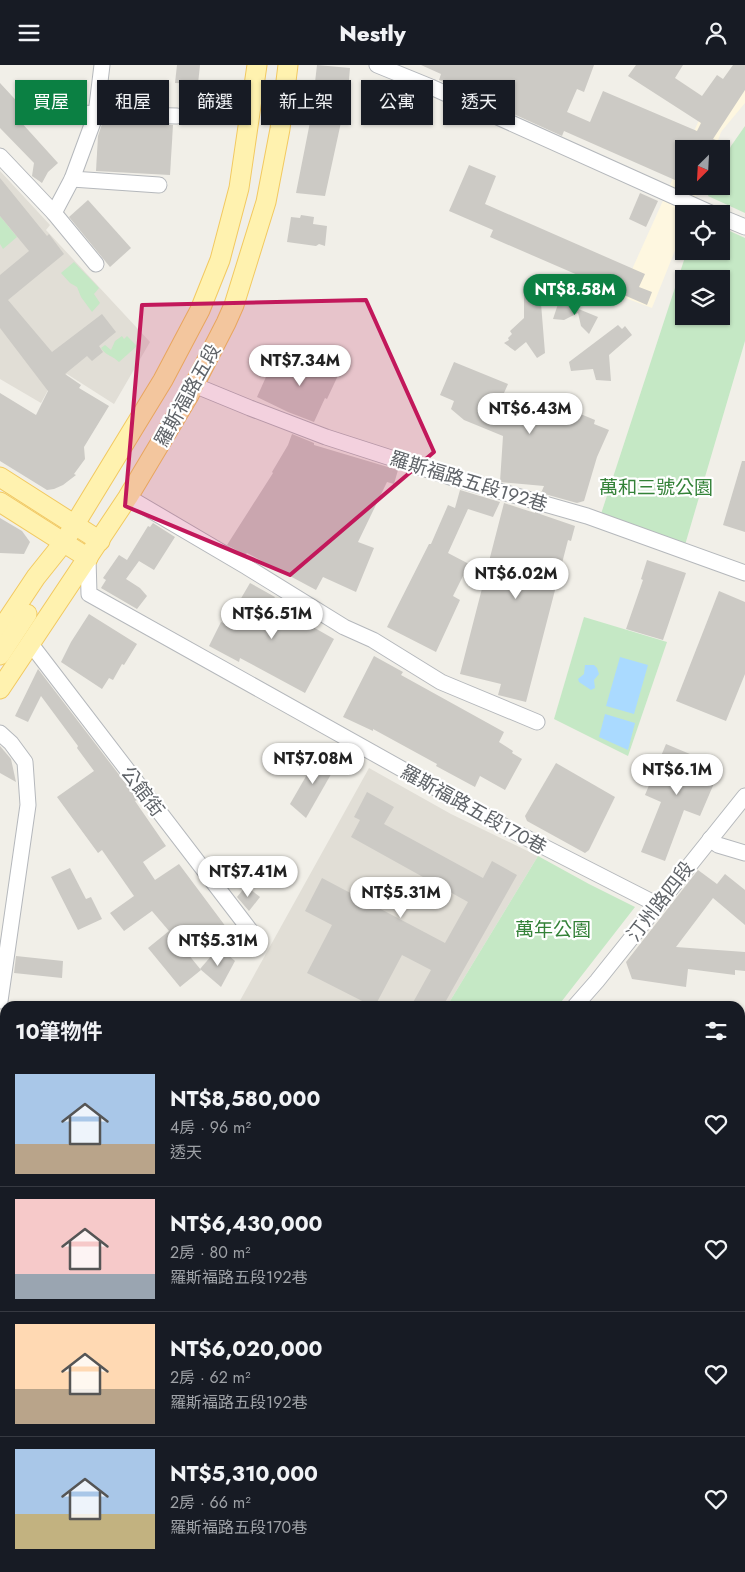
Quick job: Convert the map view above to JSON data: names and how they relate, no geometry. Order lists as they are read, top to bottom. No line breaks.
{"streets":{"main road":["羅斯福路五段"],"street":["羅斯福路五段192巷","公館街","羅斯福路五段170巷","汀州路四段"]},"crossings":[["羅斯福路五段","羅斯福路五段192巷"],["羅斯福路五段","公館街"],["羅斯福路五段","羅斯福路五段170巷"],["羅斯福路五段170巷","汀州路四段"]],"parks":["萬和三號公園","萬年公園"],"north":"bottom left","page":{"header":"Nestly","chip":["買屋","租屋","篩選","新上架","公寓","透天"],"price":["NT$8.58M","NT$7.34M","NT$6.43M","NT$6.02M","NT$6.51M","NT$7.08M","NT$6.1M","NT$7.41M","NT$5.31M","NT$5.31M"],"heading":"10筆物件","list":[{"name":"NT$8,580,000","note":"4房 · 96 m² · 透天"},{"name":"NT$6,430,000","note":"2房 · 80 m² · 羅斯福路五段192巷"},{"name":"NT$6,020,000","note":"2房 · 62 m² · 羅斯福路五段192巷"},{"name":"NT$5,310,000","note":"2房 · 66 m² · 羅斯福路五段170巷"}]}}
